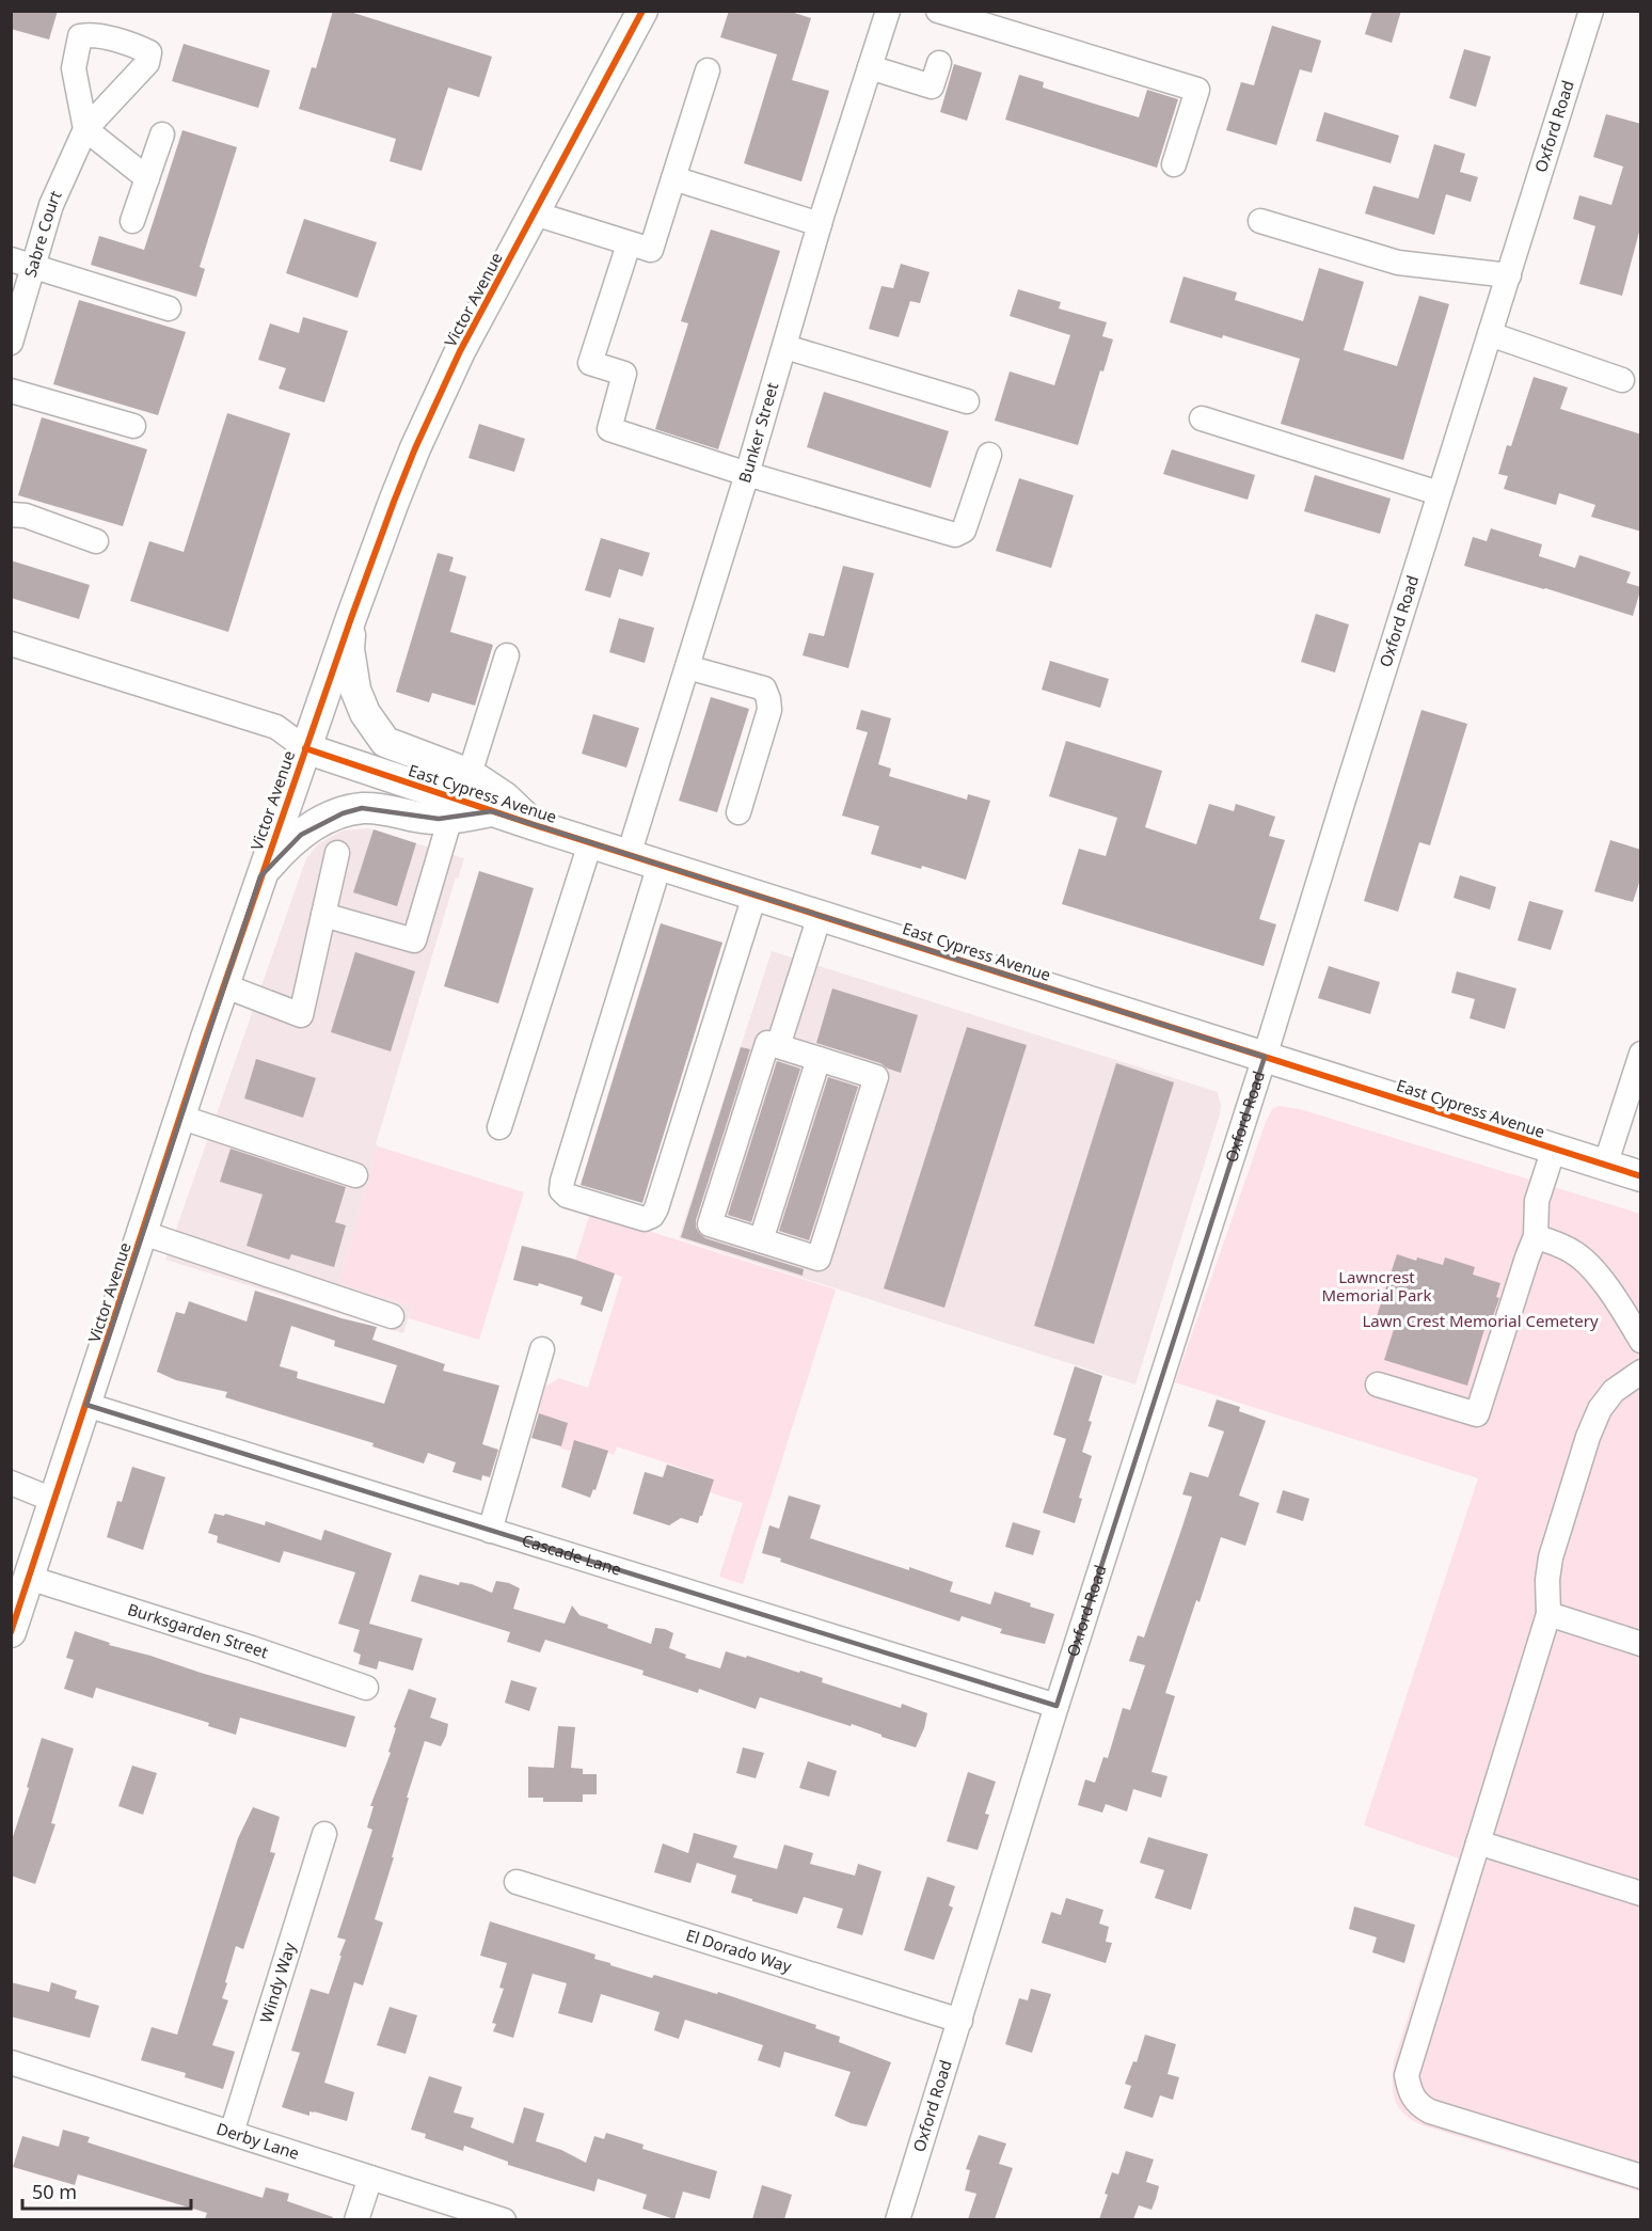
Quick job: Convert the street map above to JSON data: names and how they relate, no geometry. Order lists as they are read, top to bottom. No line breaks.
{"streets":{"main road":["Victor Avenue","East Cypress Avenue"],"street":["Oxford Road","Sabre Court","Bunker Street","Cascade Lane","Burksgarden Street","El Dorado Way","Windy Way","Derby Lane"]},"crossings":[["Oxford Road","East Cypress Avenue"],["Oxford Road","Cascade Lane"],["Oxford Road","El Dorado Way"],["Victor Avenue","East Cypress Avenue"],["Victor Avenue","Cascade Lane"],["Victor Avenue","Burksgarden Street"],["Bunker Street","East Cypress Avenue"],["Windy Way","Derby Lane"]],"parks":["Lawncrest Memorial Park","Lawn Crest Memorial Cemetery"],"scale_bar":"50 m"}
